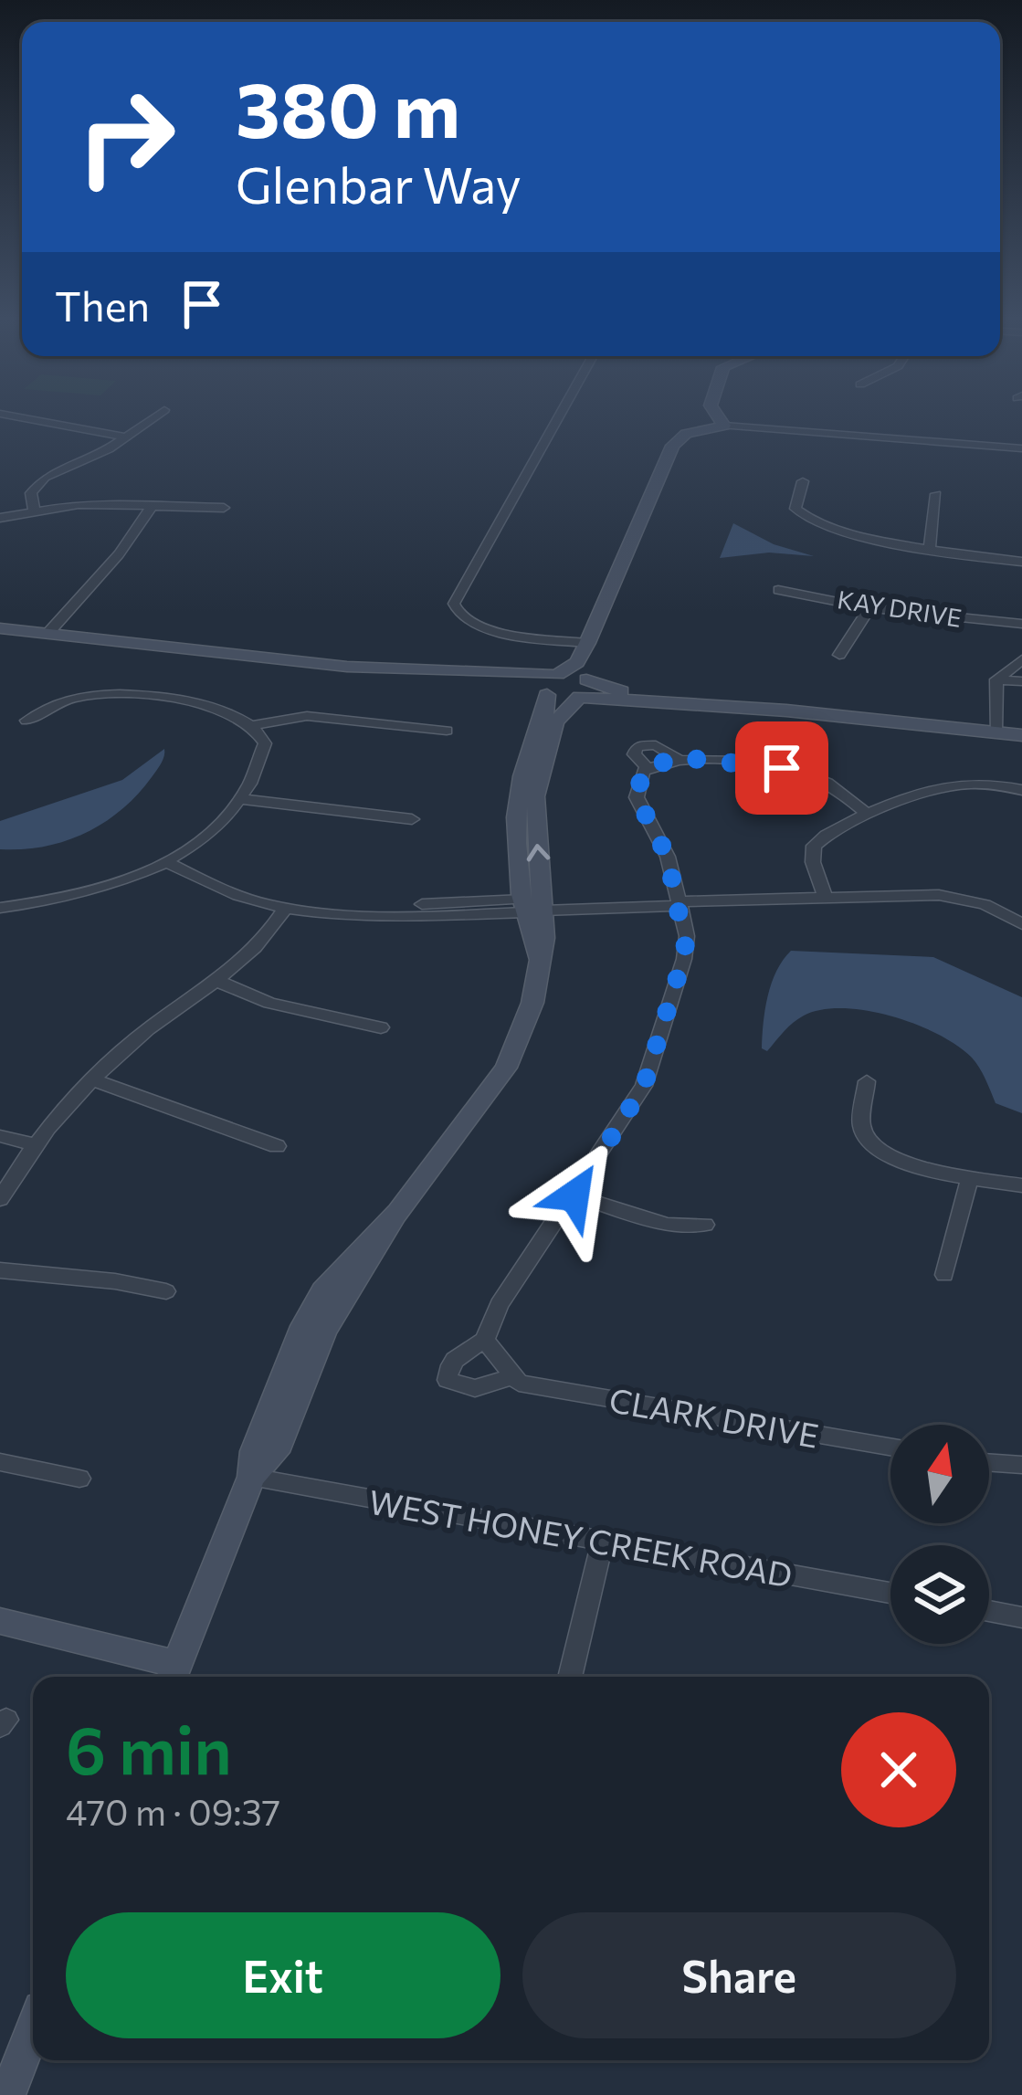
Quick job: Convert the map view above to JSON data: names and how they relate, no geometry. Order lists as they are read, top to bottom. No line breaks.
{"streets":{"street":["KAY DRIVE","CLARK DRIVE","WEST HONEY CREEK ROAD"]},"north":"top","page":{"turn":["380 m","Glenbar Way"],"then":"Then","heading":["6 min","470 m · 09:37"],"buttons":["Exit","Share"]}}
